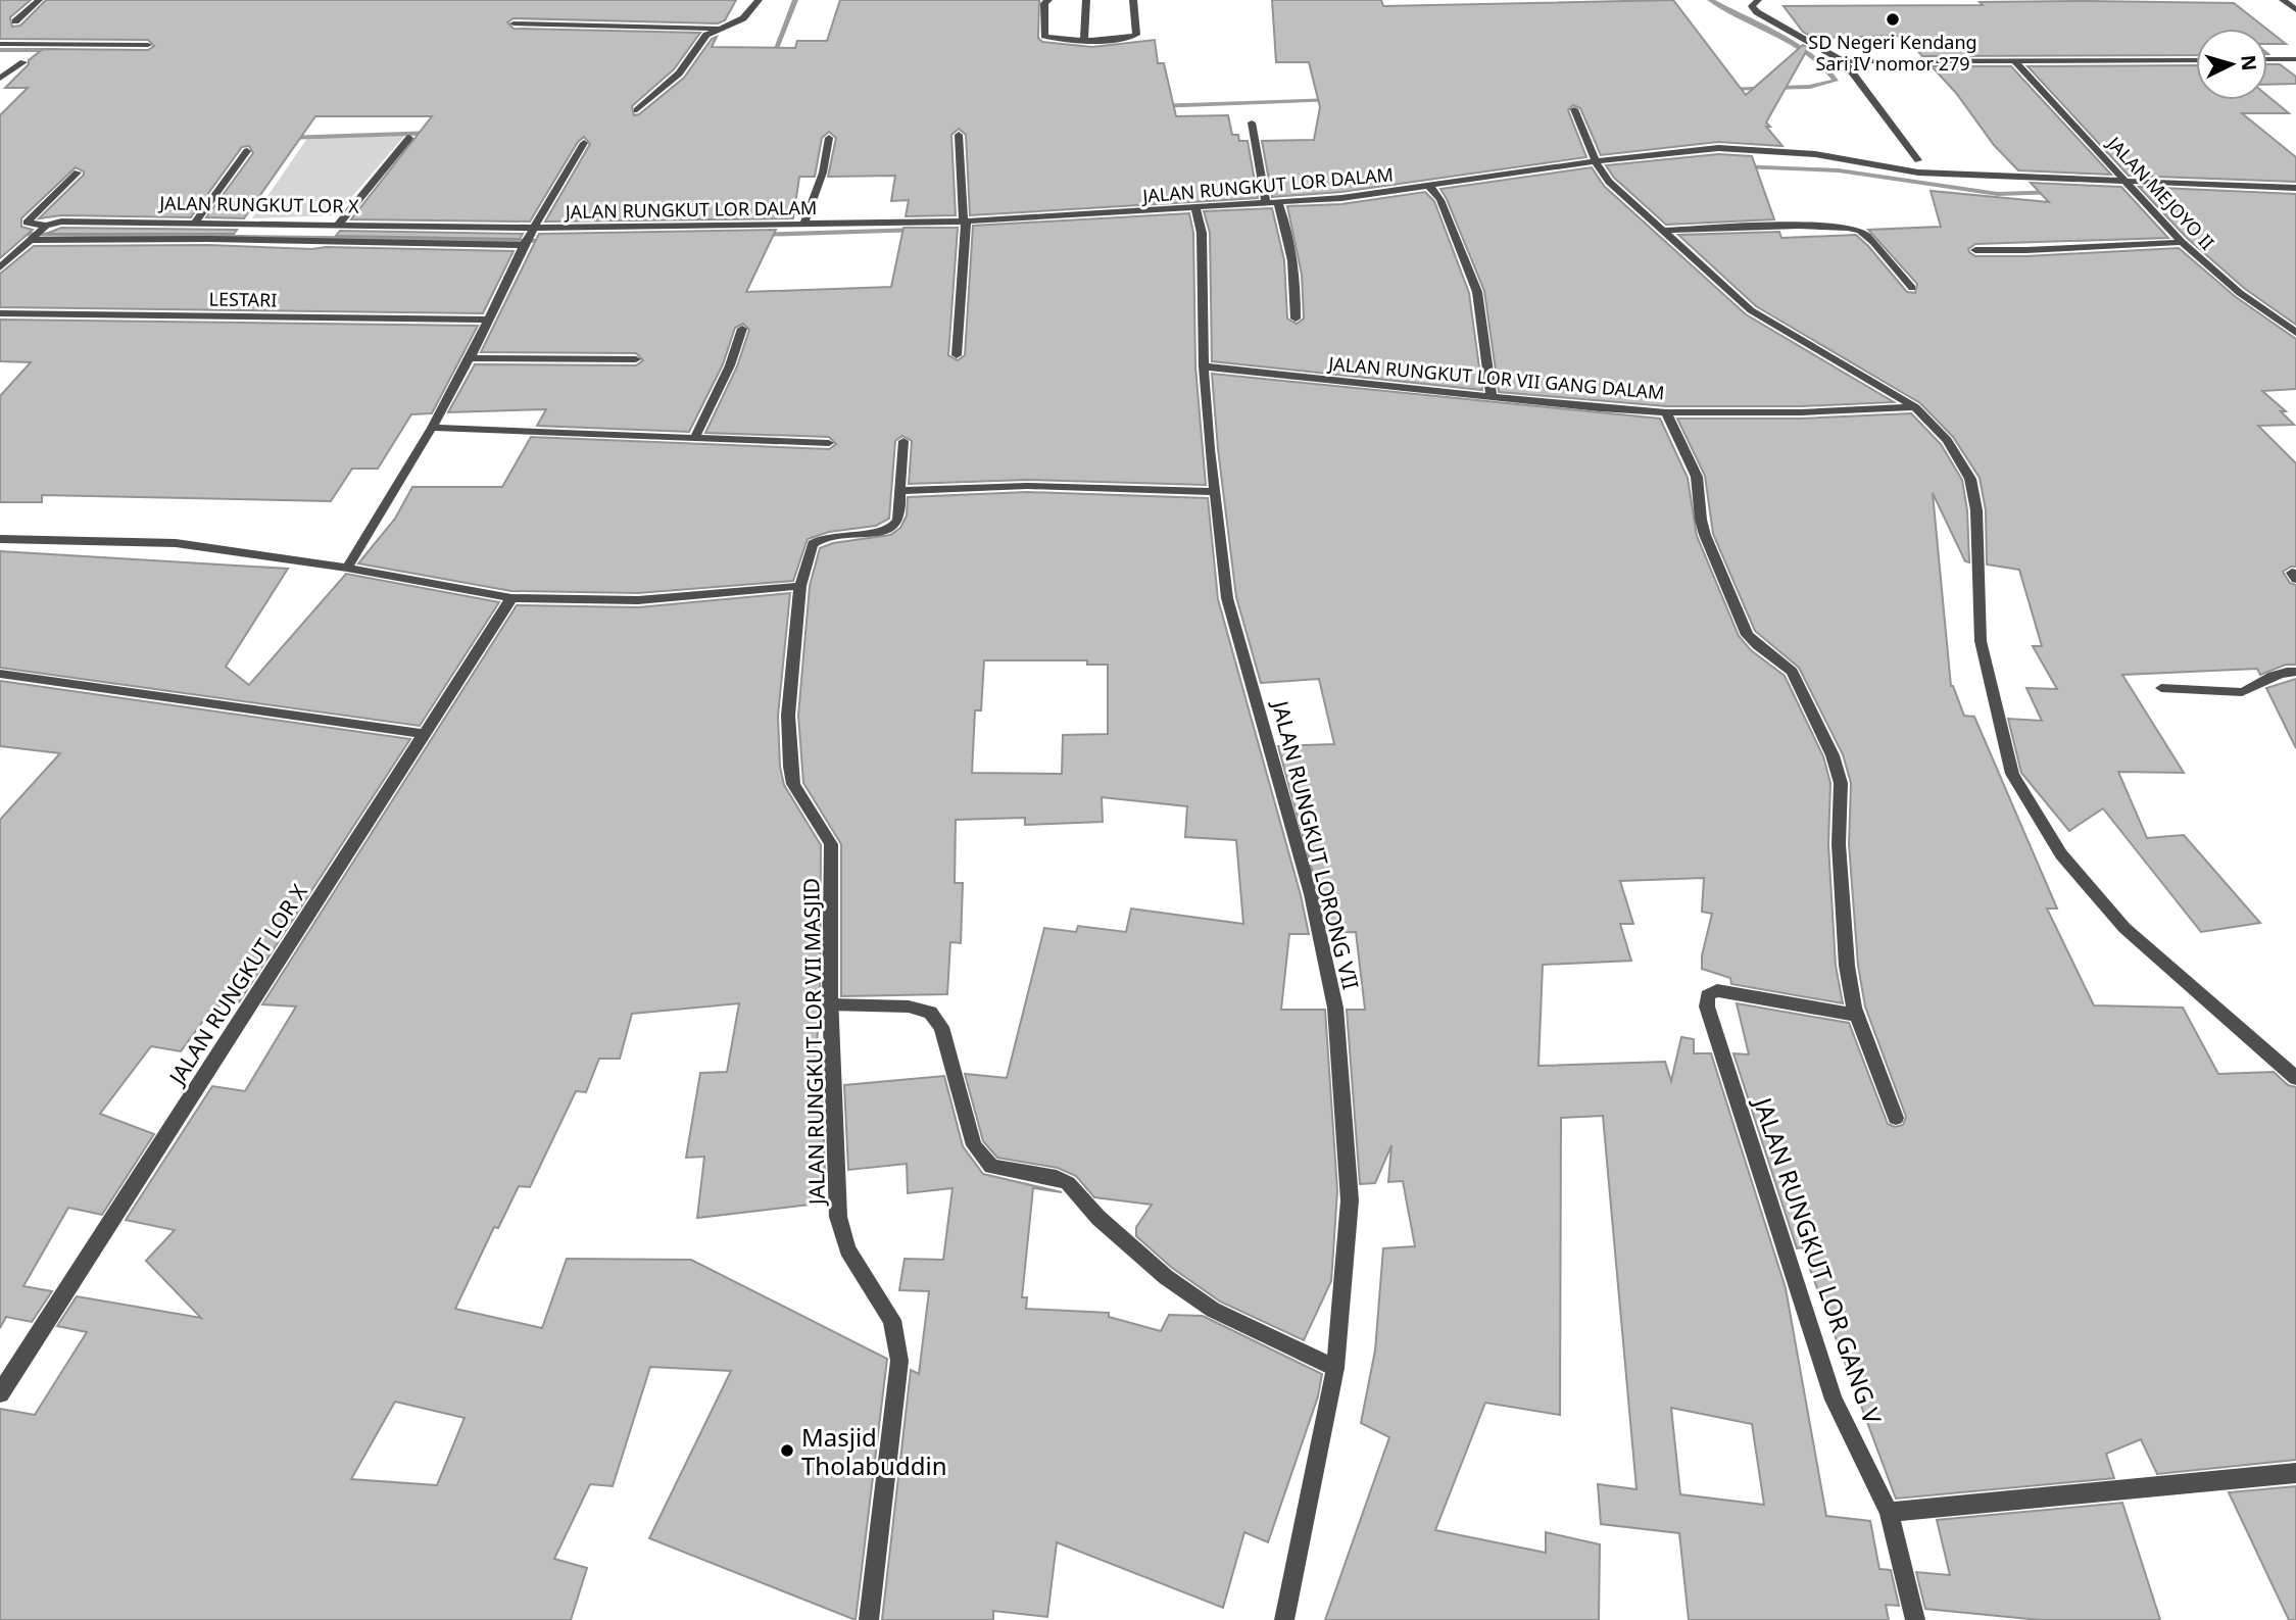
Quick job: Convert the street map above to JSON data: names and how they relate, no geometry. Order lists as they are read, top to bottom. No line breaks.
{"streets":{"street":["JALAN RUNGKUT LOR DALAM","JALAN MEJOYO II","JALAN RUNGKUT LOR X","LESTARI","JALAN RUNGKUT LOR VII GANG DALAM","JALAN RUNGKUT LORONG VII","JALAN RUNGKUT LOR VII MASJID","JALAN RUNGKUT LOR GANG V"]},"crossings":[["JALAN RUNGKUT LOR DALAM","JALAN MEJOYO II"],["JALAN RUNGKUT LOR DALAM","JALAN RUNGKUT LOR X"],["JALAN RUNGKUT LOR DALAM","JALAN RUNGKUT LORONG VII"],["JALAN RUNGKUT LOR VII GANG DALAM","JALAN RUNGKUT LORONG VII"]],"places":["SD Negeri Kendang Sari IV nomor 279","Masjid Tholabuddin"],"north":"right"}
